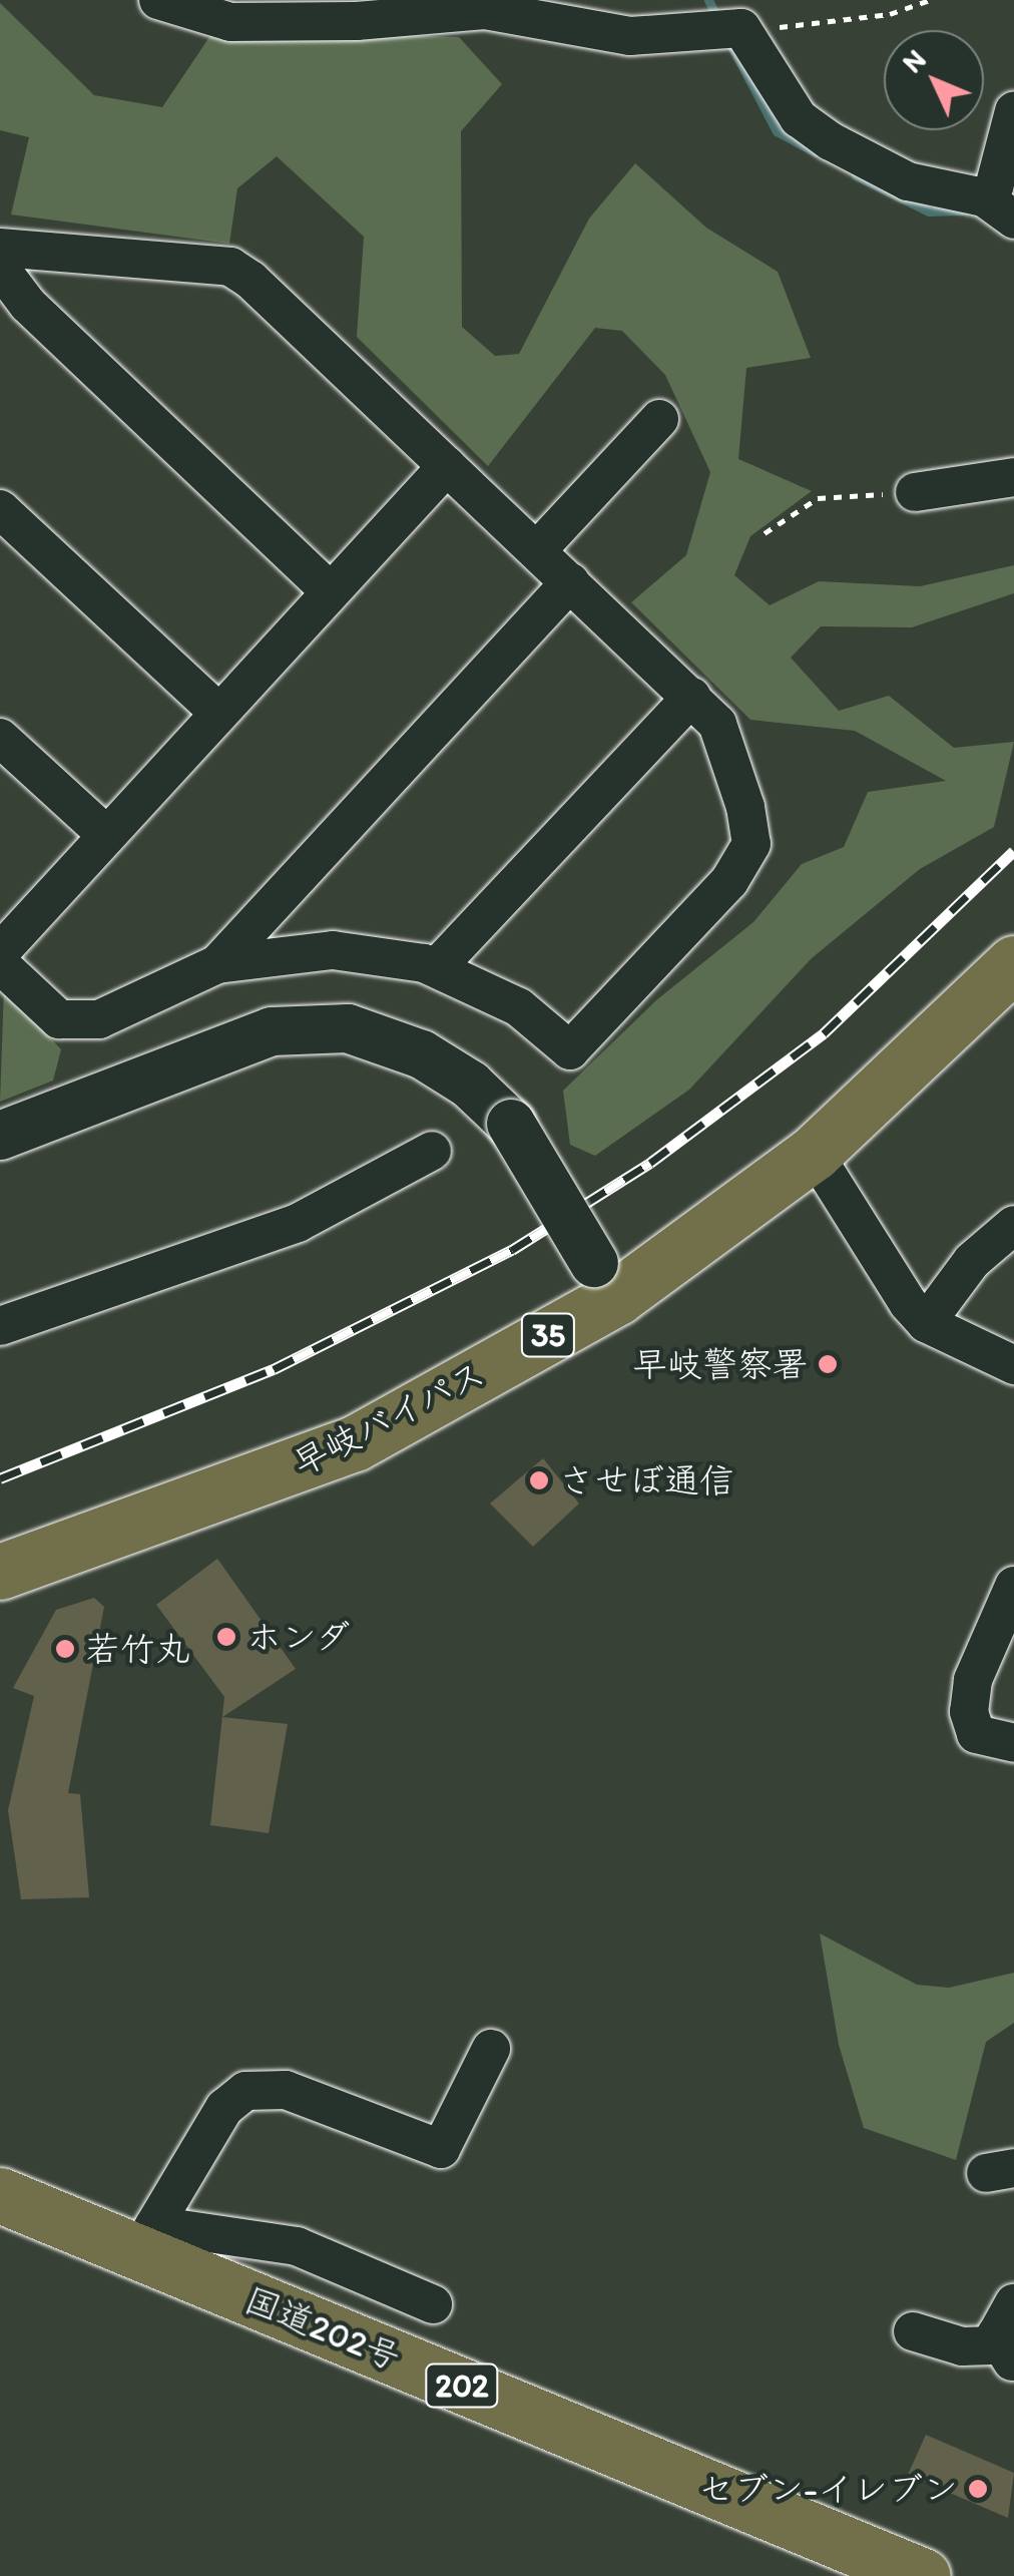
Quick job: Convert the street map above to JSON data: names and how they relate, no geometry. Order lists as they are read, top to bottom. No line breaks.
{"streets":{"highway":["35","早岐バイパス","国道202号","202"]},"places":["早岐警察署","させぼ通信","ホンダ","若竹丸","セブン-イレブン"],"north":"top left"}
